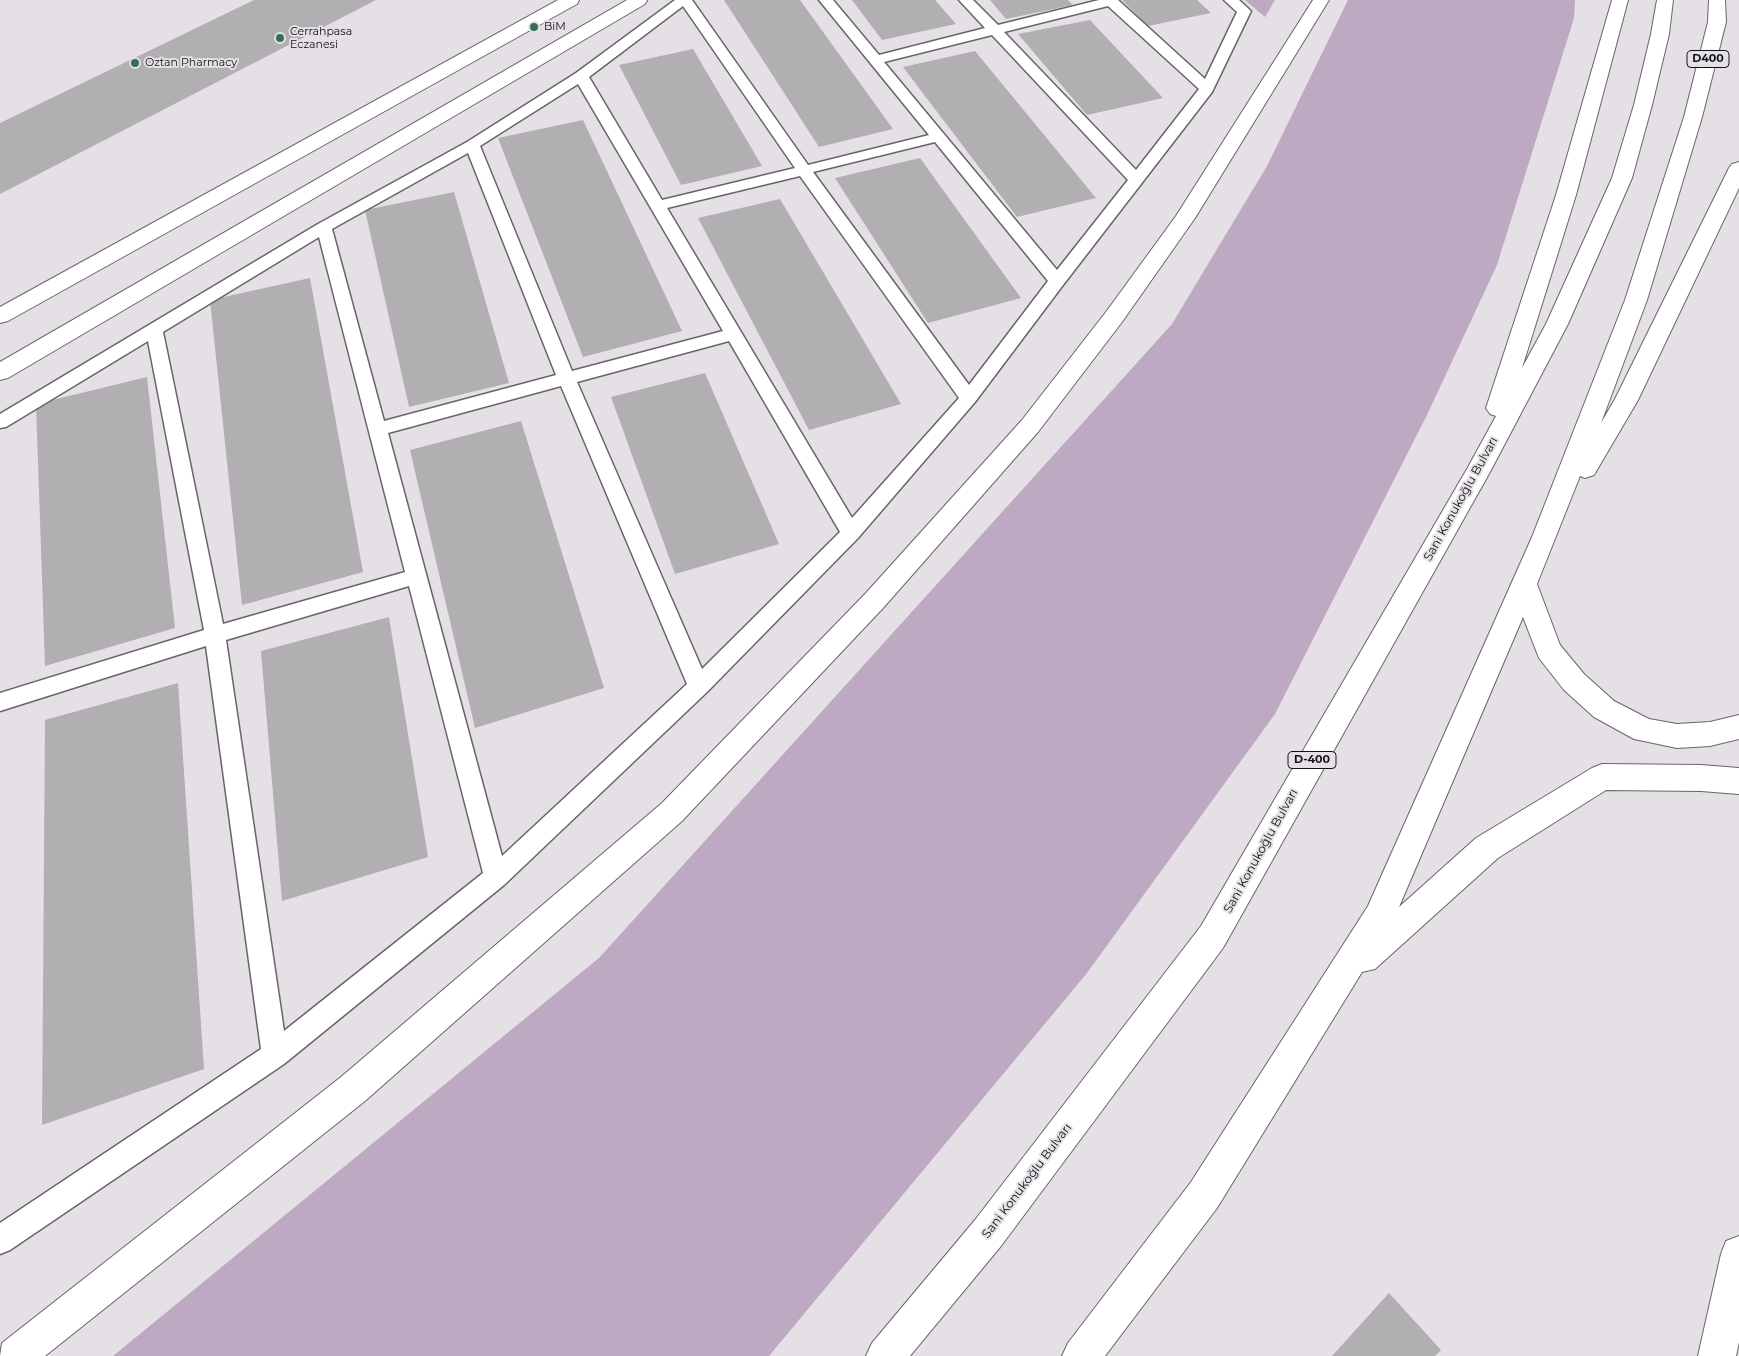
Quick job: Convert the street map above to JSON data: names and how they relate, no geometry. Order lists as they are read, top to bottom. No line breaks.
{"streets":{"main road":["D400","Sani Konukoğlu Bulvarı","D-400"]},"places":["BiM","Cerrahpasa Eczanesi","Oztan Pharmacy"]}
